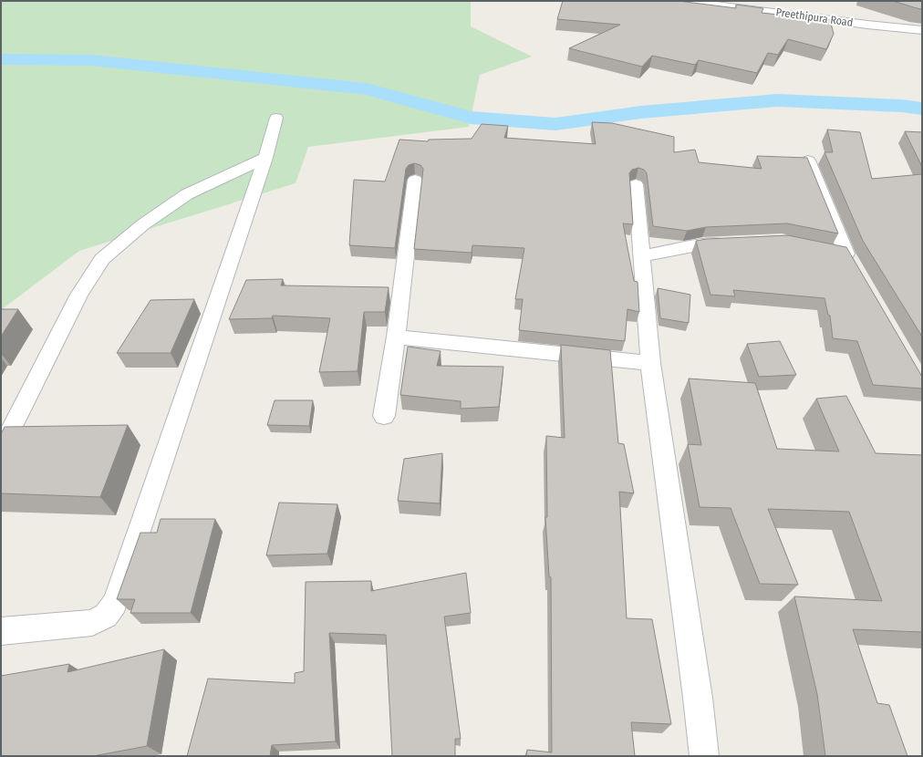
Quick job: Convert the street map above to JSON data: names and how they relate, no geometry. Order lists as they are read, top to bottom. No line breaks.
{"streets":{"street":["Preethipura Road"]}}
